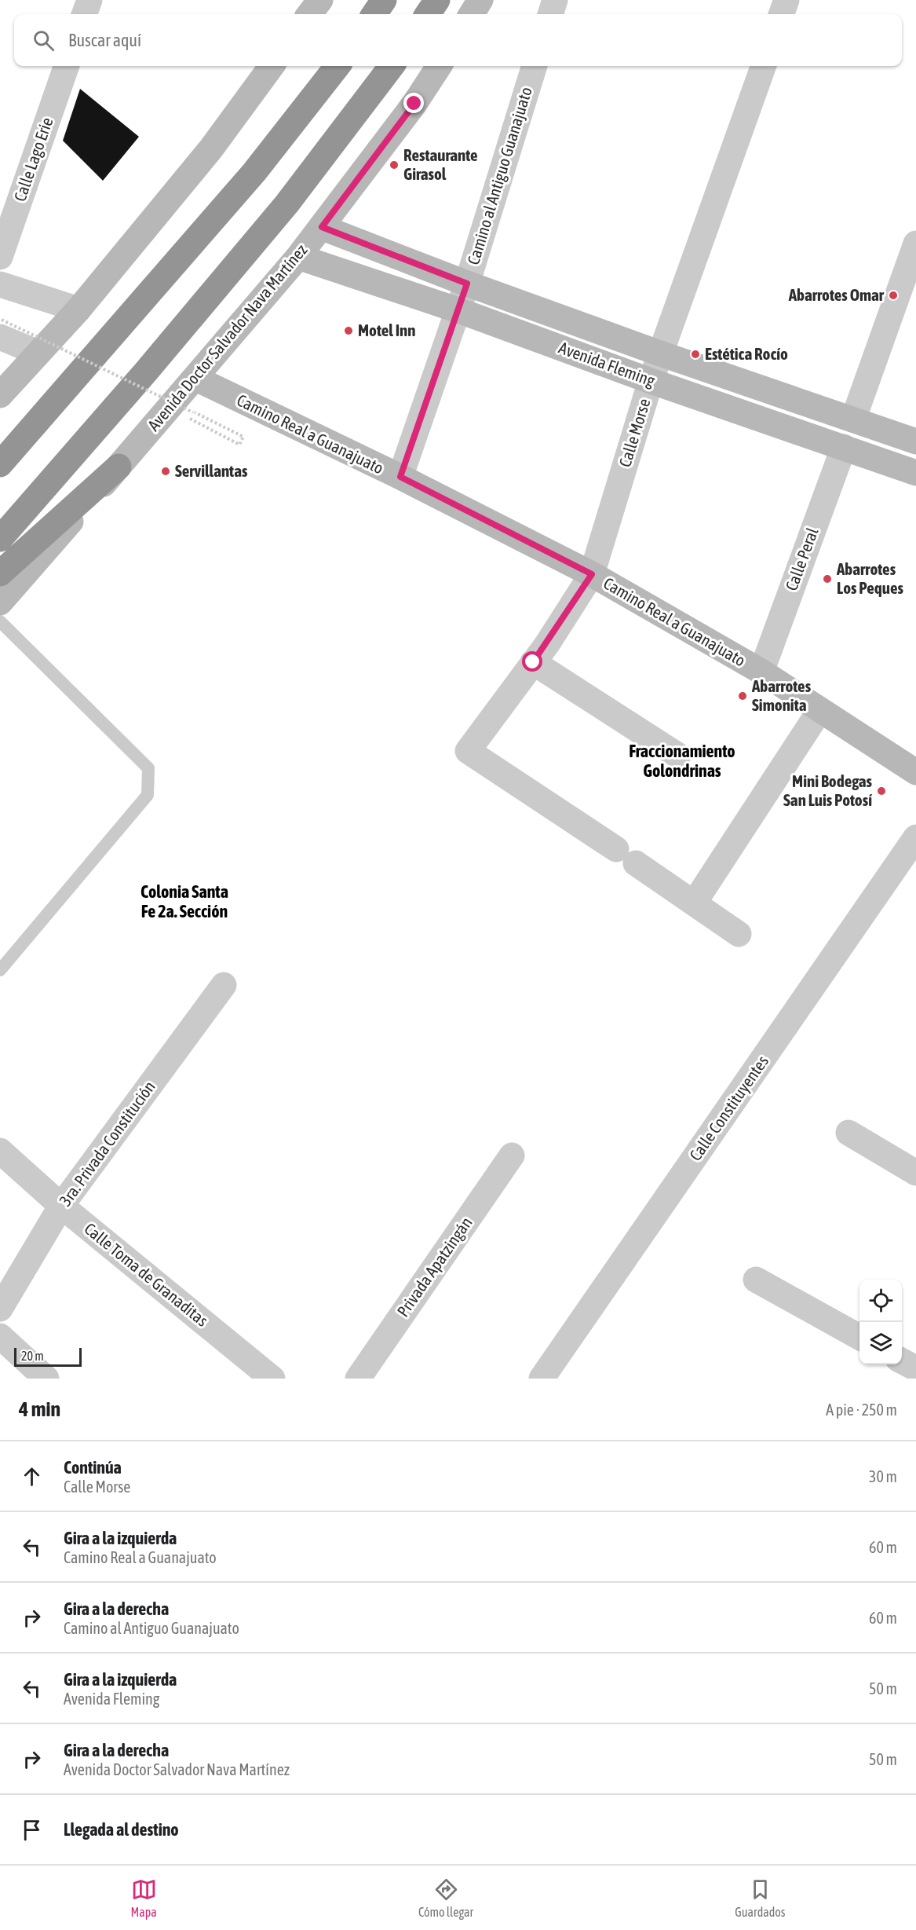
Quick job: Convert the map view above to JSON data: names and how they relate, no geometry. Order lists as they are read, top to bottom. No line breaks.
{"streets":{"street":["Calle Lago Erie","Camino al Antiguo Guanajuato","Avenida Doctor Salvador Nava Martínez","Avenida Fleming","Calle Morse","Camino Real a Guanajuato","Calle Peral","Calle Constituyentes","3ra. Privada Constitución","Privada Apatzingán","Calle Toma de Granaditas"]},"crossings":[["Camino al Antiguo Guanajuato","Avenida Fleming"],["Camino al Antiguo Guanajuato","Camino Real a Guanajuato"],["Avenida Doctor Salvador Nava Martínez","Avenida Fleming"],["Avenida Doctor Salvador Nava Martínez","Camino Real a Guanajuato"],["Avenida Fleming","Calle Morse"],["Avenida Fleming","Calle Peral"],["Calle Morse","Camino Real a Guanajuato"],["Camino Real a Guanajuato","Calle Peral"],["3ra. Privada Constitución","Calle Toma de Granaditas"]],"districts":["Fraccionamiento Golondrinas","Colonia Santa Fe 2a. Sección"],"places":["Restaurante Girasol","Abarrotes Omar","Motel Inn","Estética Rocío","Servillantas","Abarrotes Los Peques","Abarrotes Simonita","Mini Bodegas San Luis Potosí"],"scale_bar":"20 m","page":{"search":"Buscar aquí","scale":"20 m","heading":["4 min","A pie · 250 m"],"list":[["Continúa","Calle Morse","30 m"],["Gira a la izquierda","Camino Real a Guanajuato","60 m"],["Gira a la derecha","Camino al Antiguo Guanajuato","60 m"],["Gira a la izquierda","Avenida Fleming","50 m"],["Gira a la derecha","Avenida Doctor Salvador Nava Martínez","50 m"],"Llegada al destino"],"nav":["Mapa","Cómo llegar","Guardados"]}}
